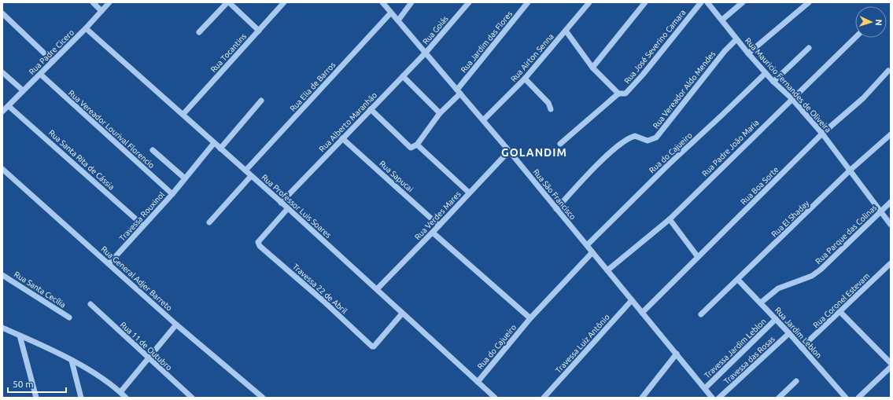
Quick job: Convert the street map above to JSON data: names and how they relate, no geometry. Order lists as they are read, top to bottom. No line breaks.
{"streets":{"street":["Rua Goiás","Rua Jardim das Flores","Rua José Severino Camara","Rua Padre Cicero","Rua Tocantins","Rua Airton Senna","Rua Mauricio Fernandes de Oliveira","Rua Elia de Barros","Rua Vereador Aldo Mendes","Rua Alberto Maranhão","Rua Vereador Lourival Florencio","Rua Padre João Maria","Rua do Cajueiro","Rua Santa Rita de Cássia","Rua Sapucai","Rua Boa Sorte","Rua São Francisco","Rua Professor Luis Soares","Rua Verdes Mares","Travessa Rouxinol","Rua El Shaday","Rua Parque das Colinas","Rua General Adjer Barreto","Travessa 22 de Abril","Rua Santa Cecília","Rua Coronel Estevam","Rua Jardim Leblon","Travessa Luiz Antônio","Rua 11 de Outubro","Travessa Jardim Leblon","Travessa das Rosas"]},"crossings":[["Rua Goiás","Rua Alberto Maranhão"],["Rua Goiás","Rua São Francisco"],["Rua Jardim das Flores","Rua São Francisco"],["Rua Padre Cicero","Rua Vereador Lourival Florencio"],["Rua Padre Cicero","Rua Santa Rita de Cássia"],["Rua Padre Cicero","Rua Professor Luis Soares"],["Rua Tocantins","Rua Professor Luis Soares"],["Rua Airton Senna","Rua São Francisco"],["Rua Mauricio Fernandes de Oliveira","Rua Vereador Aldo Mendes"],["Rua Mauricio Fernandes de Oliveira","Rua Padre João Maria"],["Rua Mauricio Fernandes de Oliveira","Rua do Cajueiro"],["Rua Mauricio Fernandes de Oliveira","Rua Boa Sorte"],["Rua Mauricio Fernandes de Oliveira","Rua El Shaday"],["Rua Mauricio Fernandes de Oliveira","Rua Parque das Colinas"],["Rua Elia de Barros","Rua São Francisco"],["Rua Elia de Barros","Rua Professor Luis Soares"],["Rua Vereador Aldo Mendes","Rua São Francisco"],["Rua Alberto Maranhão","Rua Sapucai"],["Rua Alberto Maranhão","Rua São Francisco"],["Rua Alberto Maranhão","Rua Professor Luis Soares"],["Rua Vereador Lourival Florencio","Travessa Rouxinol"],["Rua Padre João Maria","Rua São Francisco"],["Rua do Cajueiro","Rua São Francisco"],["Rua do Cajueiro","Rua Professor Luis Soares"],["Rua Santa Rita de Cássia","Travessa Rouxinol"],["Rua Sapucai","Rua Verdes Mares"],["Rua Boa Sorte","Rua São Francisco"],["Rua São Francisco","Rua Verdes Mares"],["Rua São Francisco","Travessa Luiz Antônio"],["Rua São Francisco","Travessa Jardim Leblon"],["Rua Professor Luis Soares","Rua Verdes Mares"],["Rua Professor Luis Soares","Travessa Rouxinol"],["Rua Professor Luis Soares","Travessa 22 de Abril"],["Travessa Rouxinol","Rua General Adjer Barreto"],["Rua El Shaday","Rua Jardim Leblon"],["Rua Parque das Colinas","Rua Jardim Leblon"],["Rua Coronel Estevam","Rua Jardim Leblon"],["Rua Jardim Leblon","Travessa Jardim Leblon"],["Rua Jardim Leblon","Travessa das Rosas"]],"districts":["GOLANDIM"],"scale_bar":"50 m","north":"right"}
